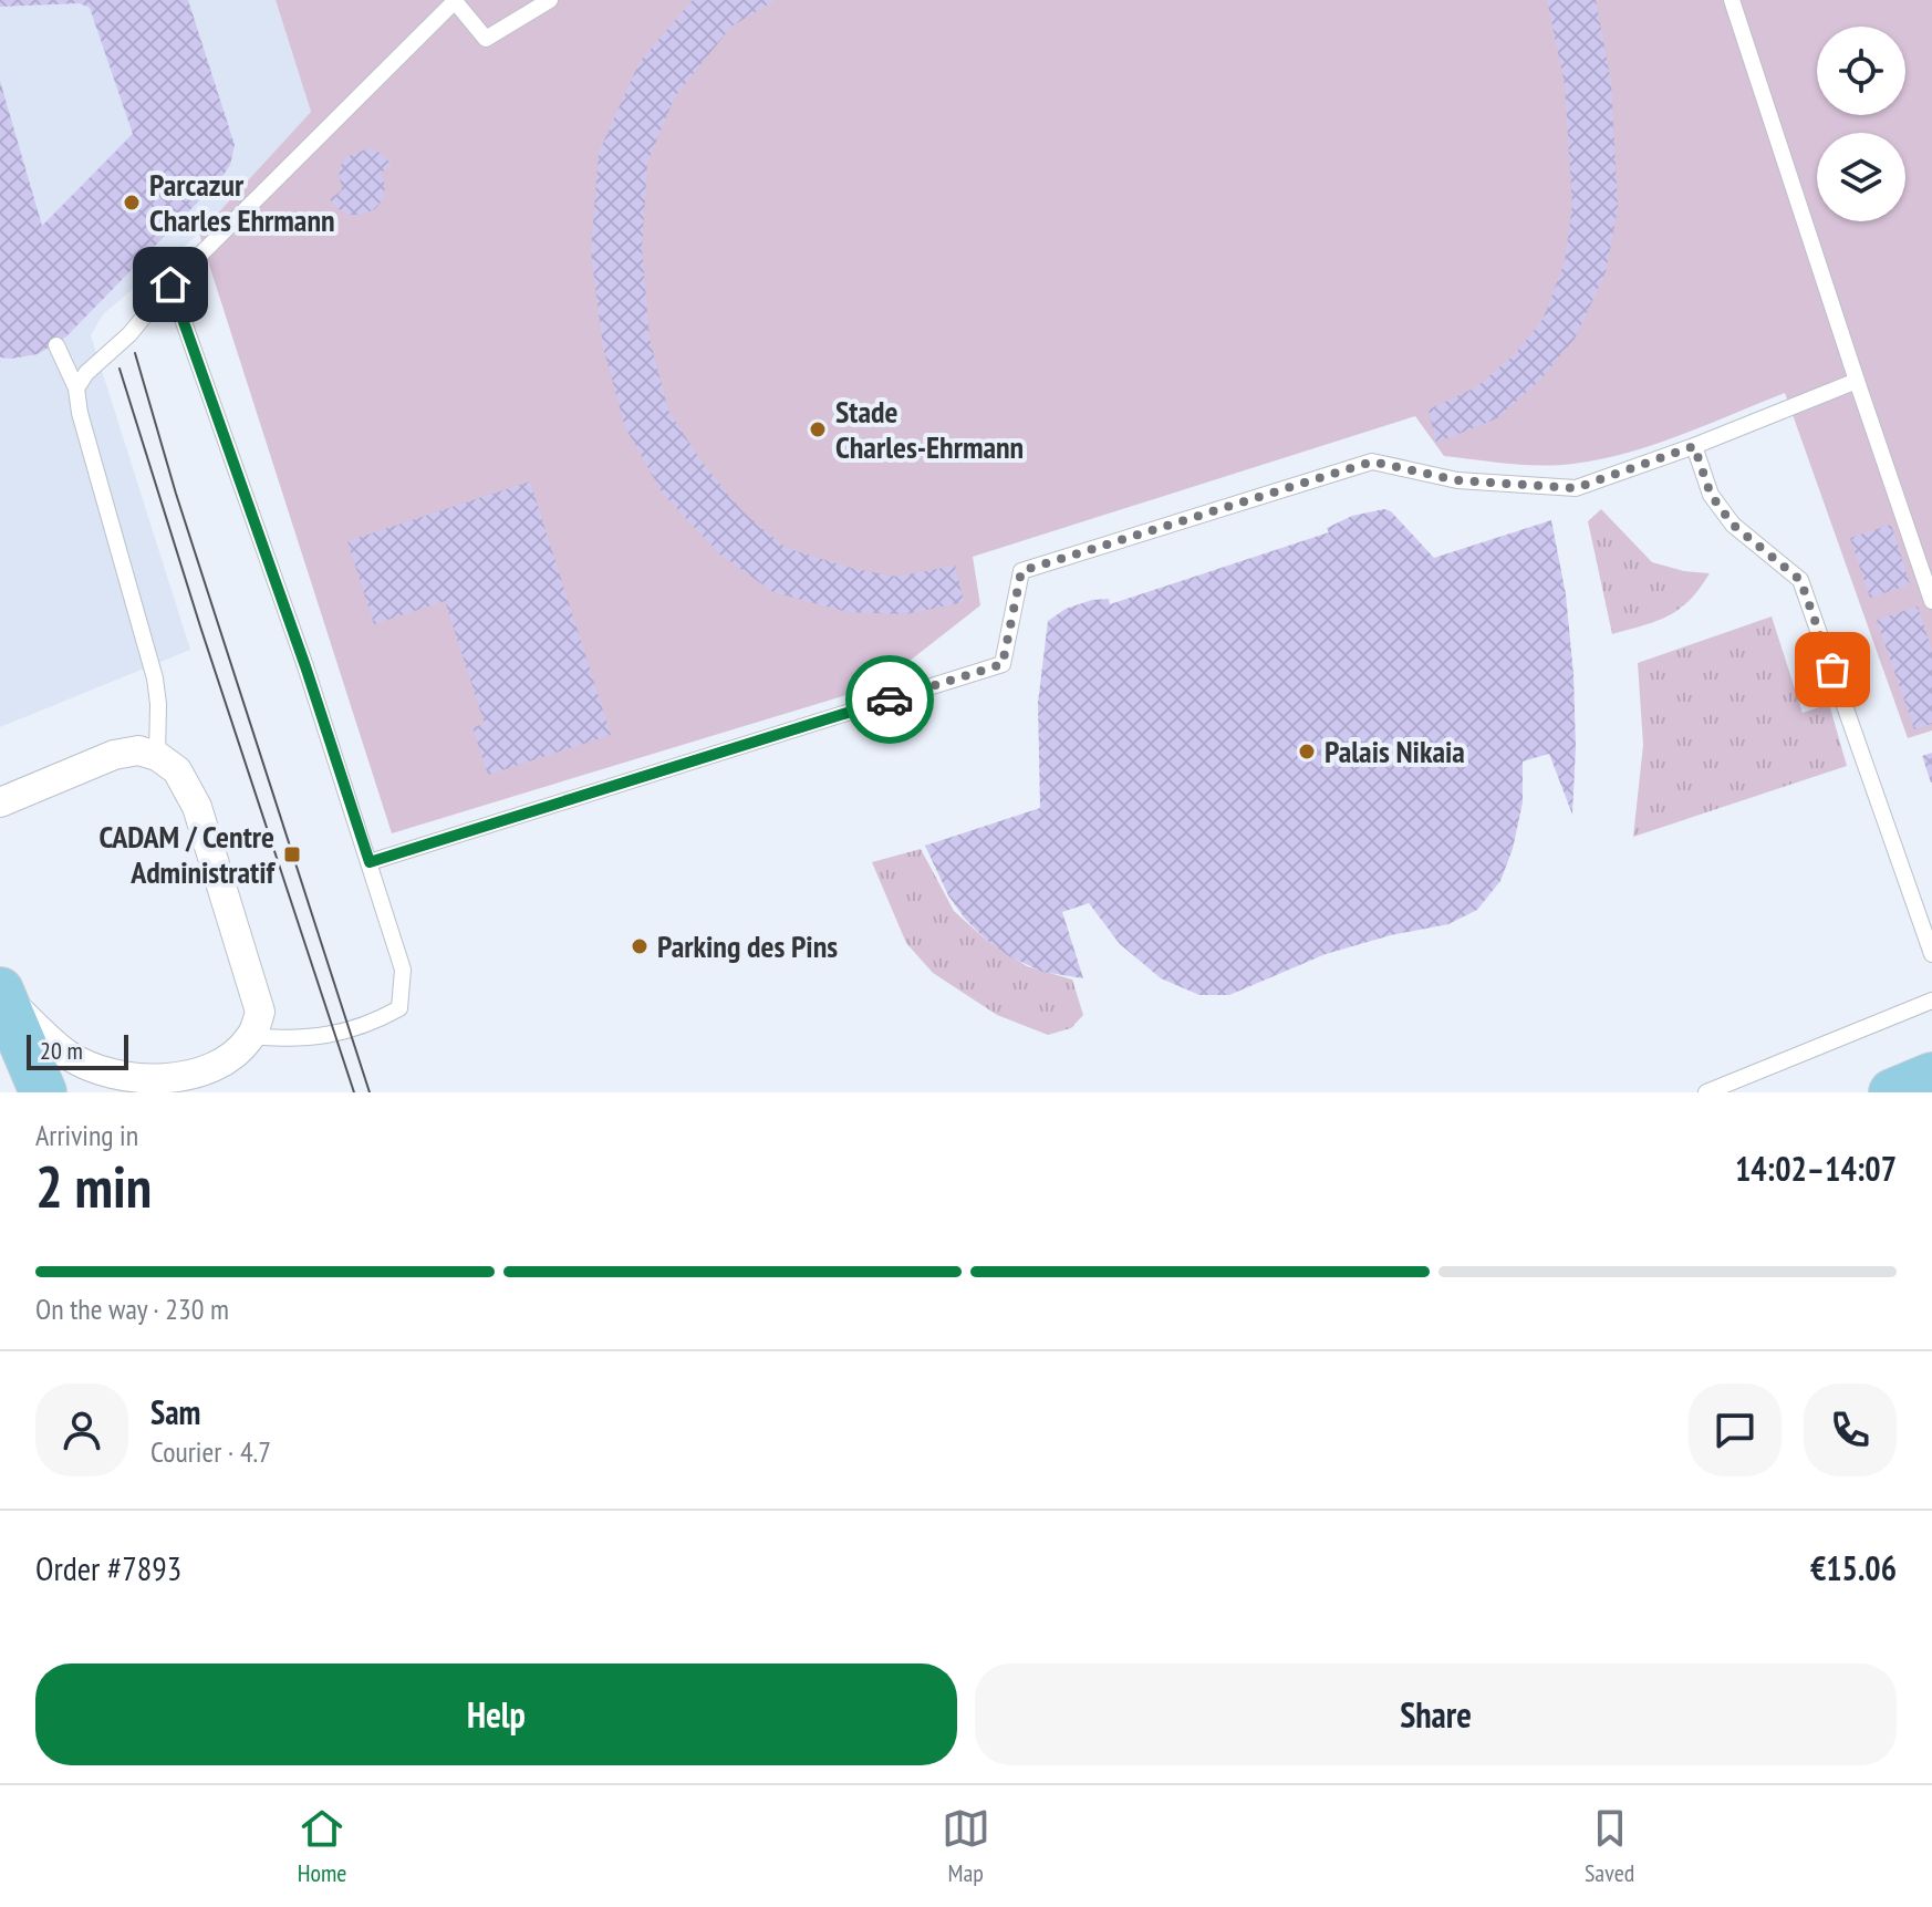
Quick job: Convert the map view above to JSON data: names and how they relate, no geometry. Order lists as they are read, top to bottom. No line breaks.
{"places":{"other":["Parcazur Charles Ehrmann","Stade Charles-Ehrmann","Palais Nikaia","Parking des Pins"],"transit":["CADAM / Centre Administratif"]},"scale_bar":"20 m","page":{"scale":"20 m","heading":["2 min","Arriving in","14:02–14:07"],"panel":["Sam","Courier · 4.7","Order #7893","€15.06"],"bar":"On the way · 230 m","buttons":["Help","Share"],"tabs":["Home","Map","Saved"]}}
